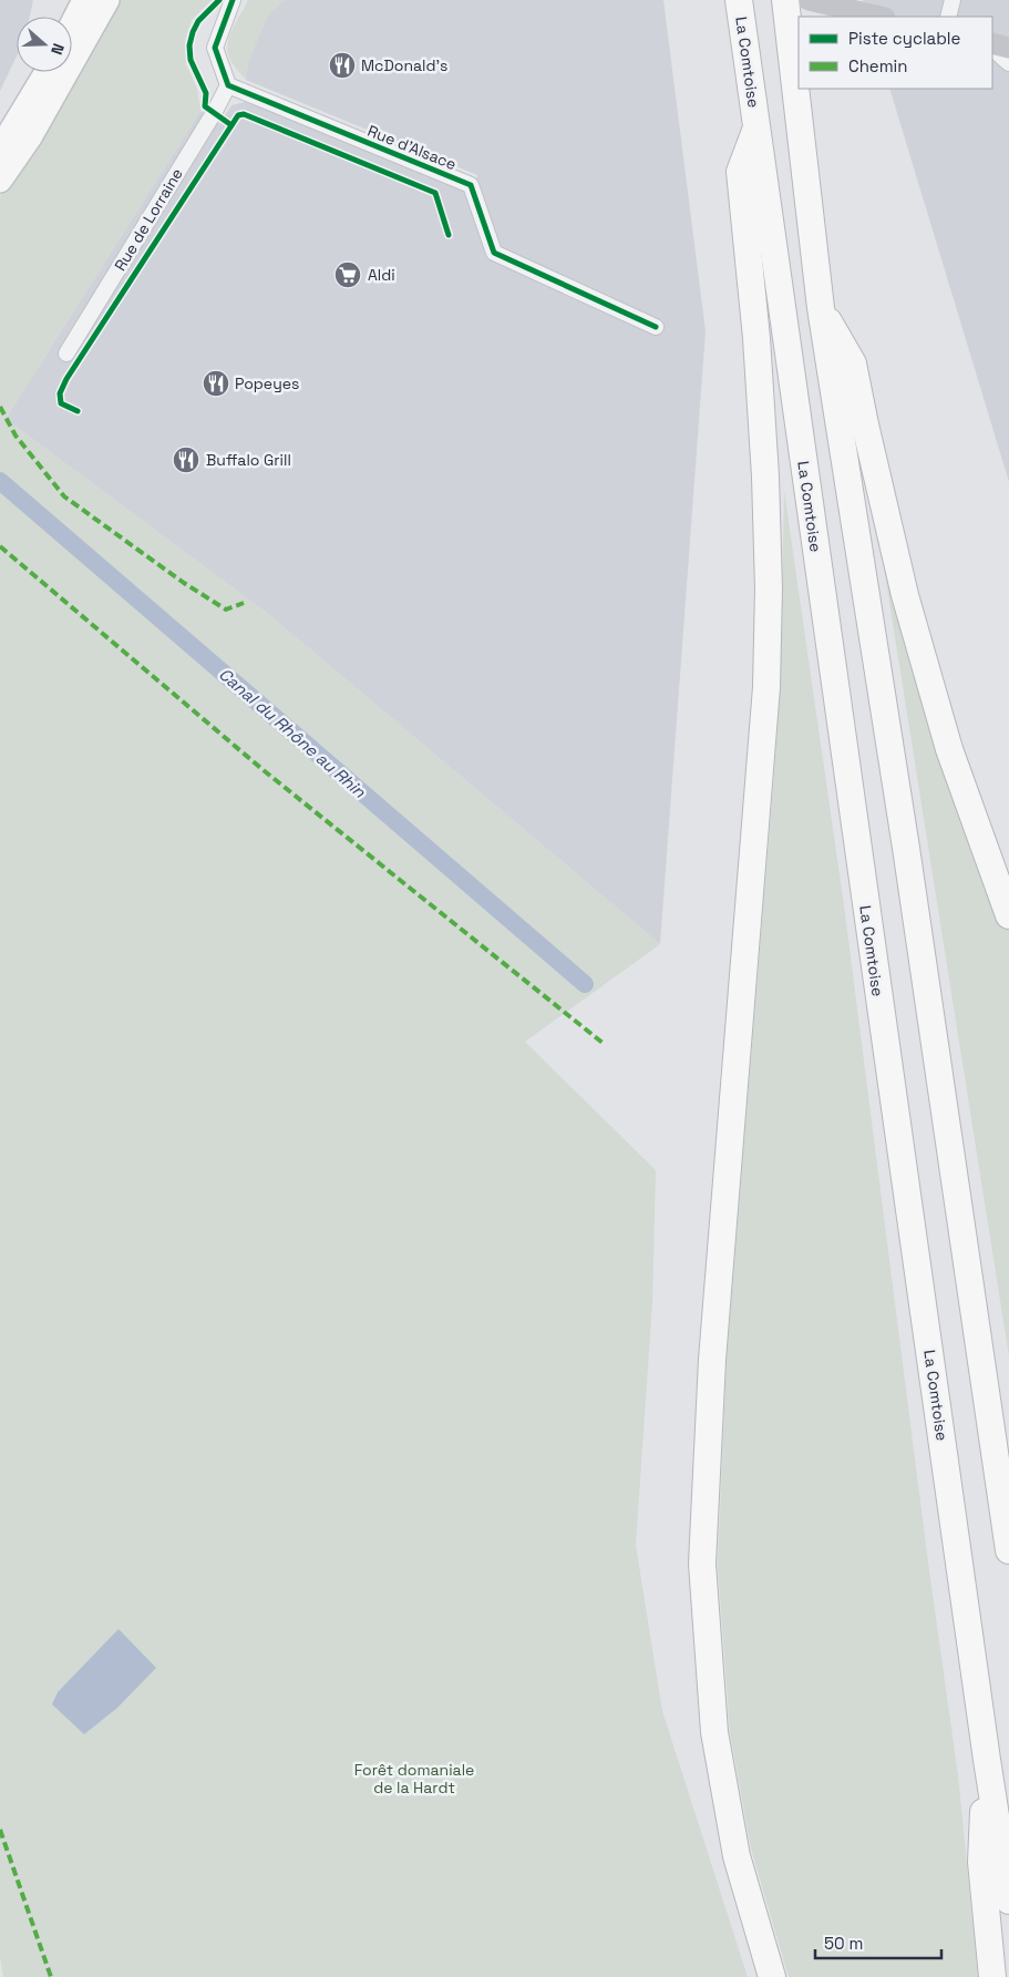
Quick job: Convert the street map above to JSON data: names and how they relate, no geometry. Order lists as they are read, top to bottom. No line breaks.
{"streets":{"highway":["La Comtoise"],"street":["Rue d'Alsace","Rue de Lorraine"]},"crossings":[["Rue d'Alsace","Rue de Lorraine"]],"water":["Canal du Rhône au Rhin"],"parks":["Forêt domaniale de la Hardt"],"places":{"restaurant":["McDonald's","Popeyes","Buffalo Grill"],"supermarket":["Aldi"]},"legend":["Piste cyclable","Chemin"],"scale_bar":"50 m","north":"right"}
